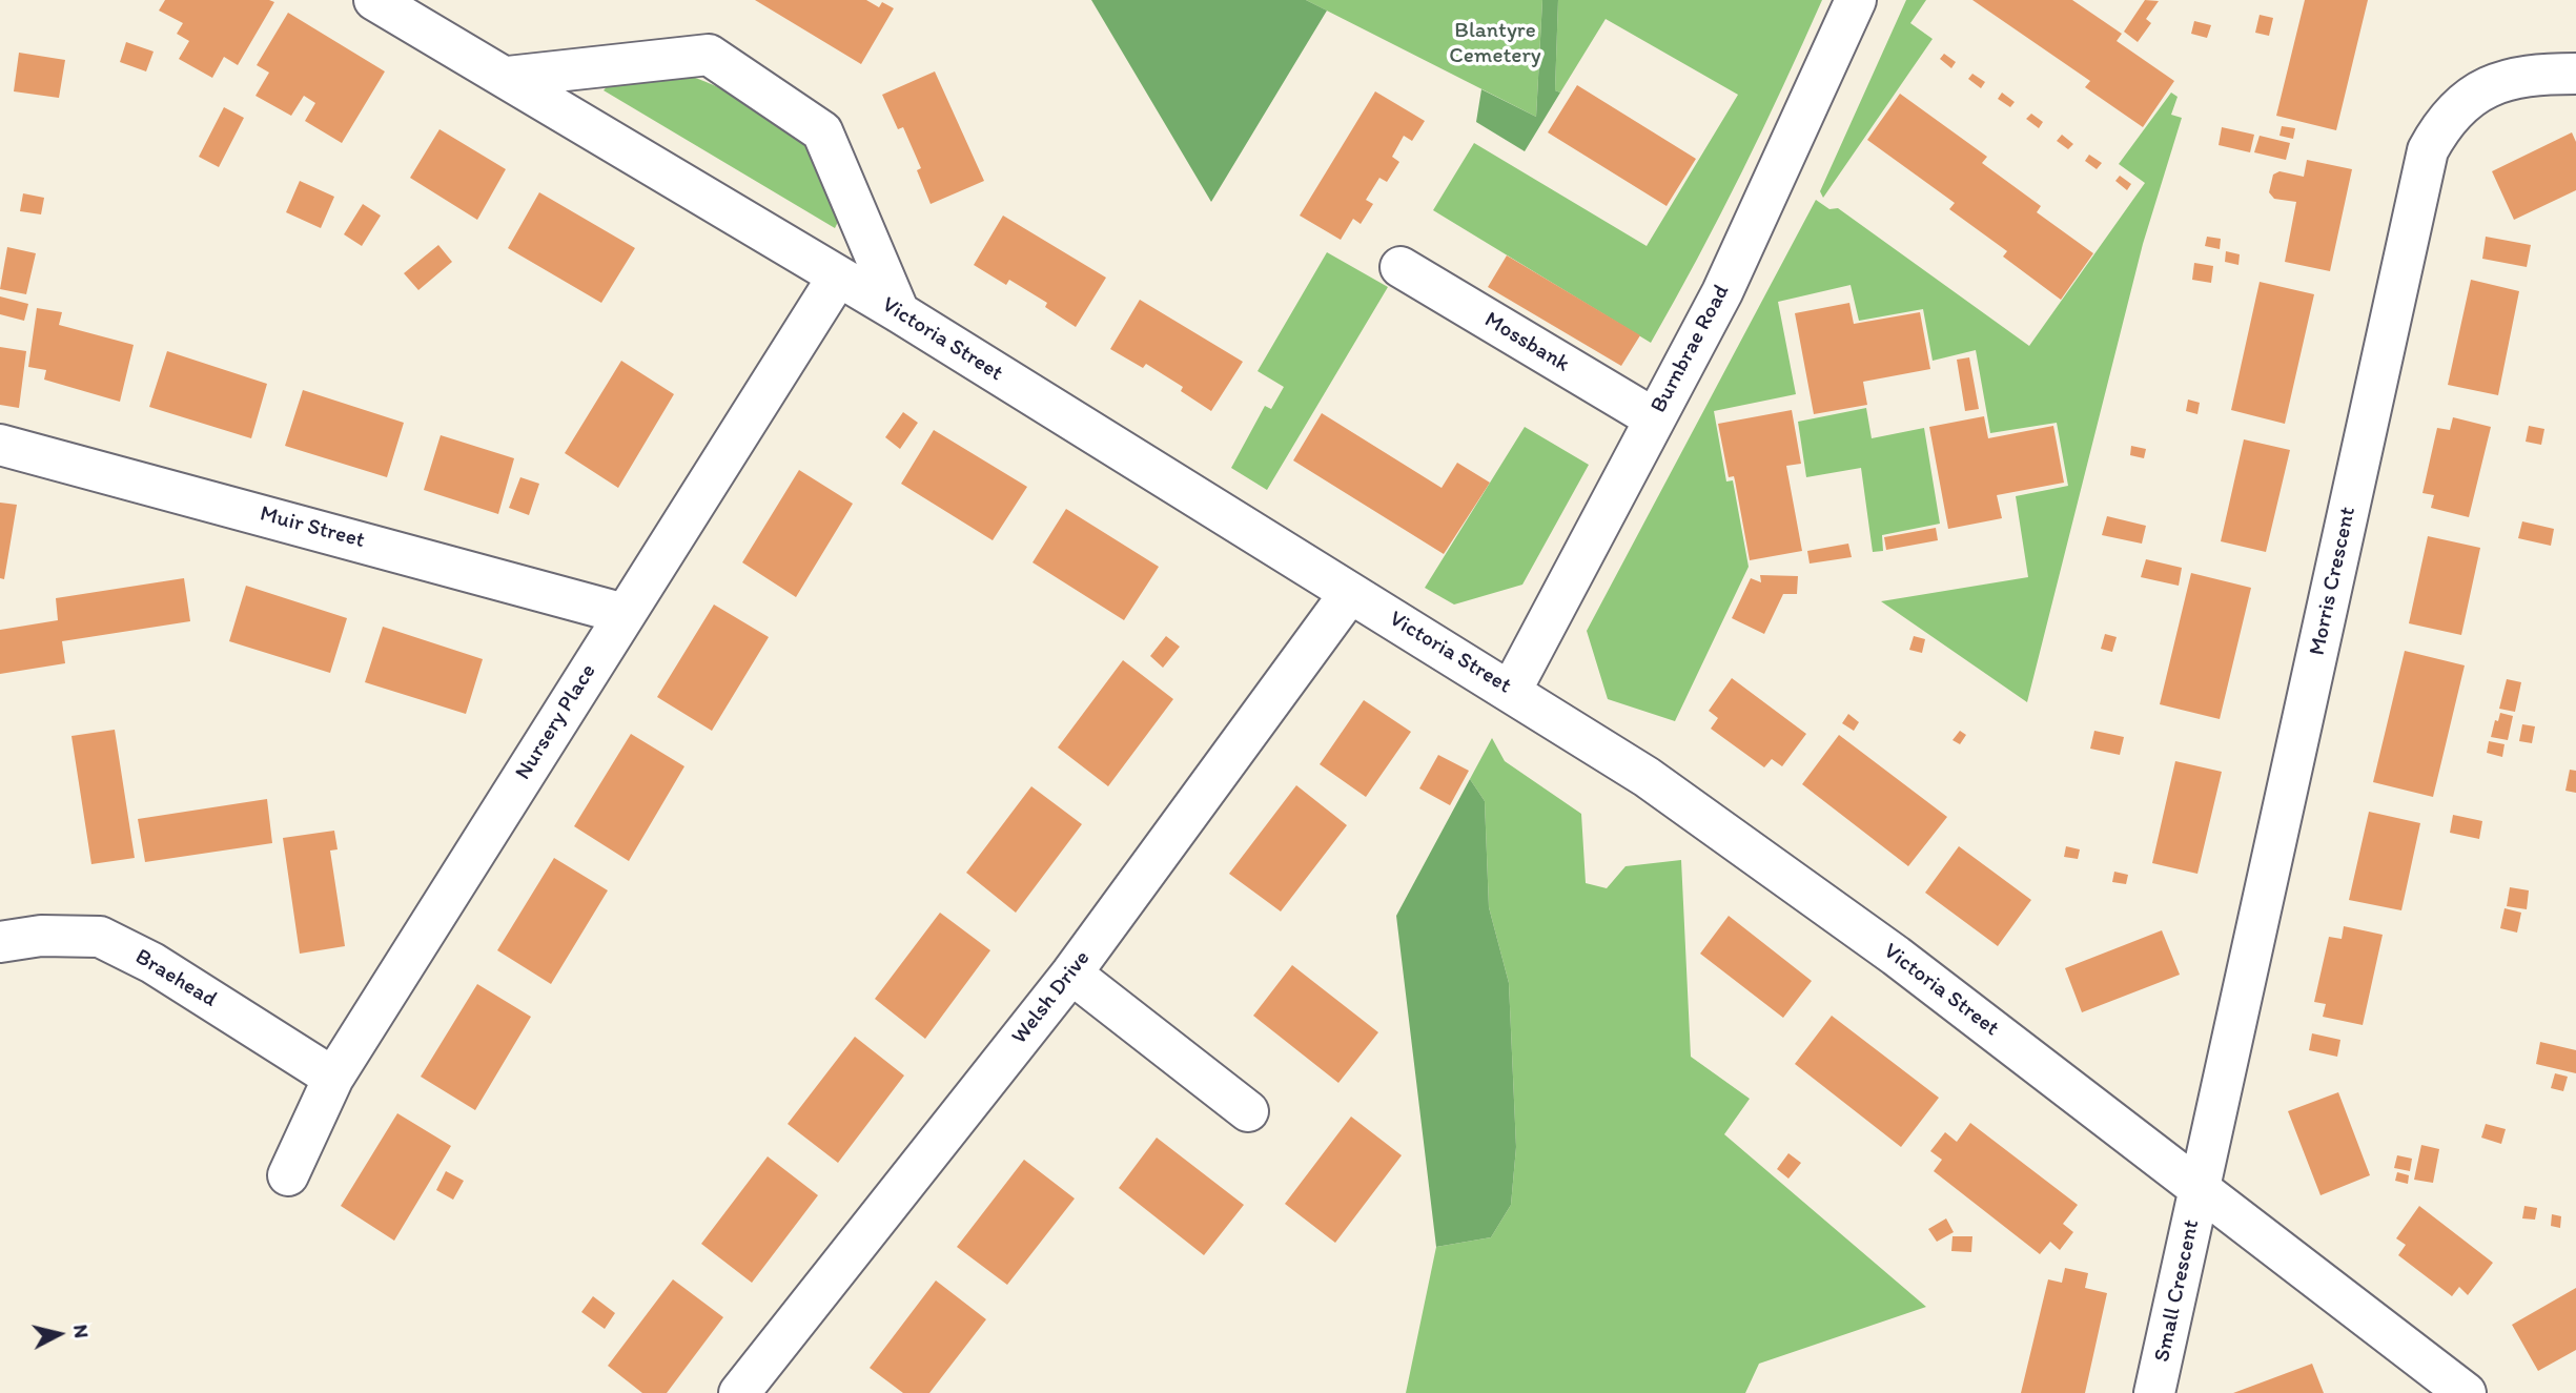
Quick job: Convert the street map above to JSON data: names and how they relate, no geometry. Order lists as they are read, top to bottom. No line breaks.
{"streets":{"street":["Victoria Street","Mossbank","Burnbrae Road","Muir Street","Morris Crescent","Nursery Place","Braehead","Welsh Drive","Small Crescent"]},"crossings":[["Victoria Street","Burnbrae Road"],["Victoria Street","Morris Crescent"],["Victoria Street","Nursery Place"],["Victoria Street","Welsh Drive"],["Victoria Street","Small Crescent"],["Mossbank","Burnbrae Road"],["Muir Street","Nursery Place"],["Morris Crescent","Small Crescent"],["Nursery Place","Braehead"]],"parks":["Blantyre Cemetery"],"north":"right"}
